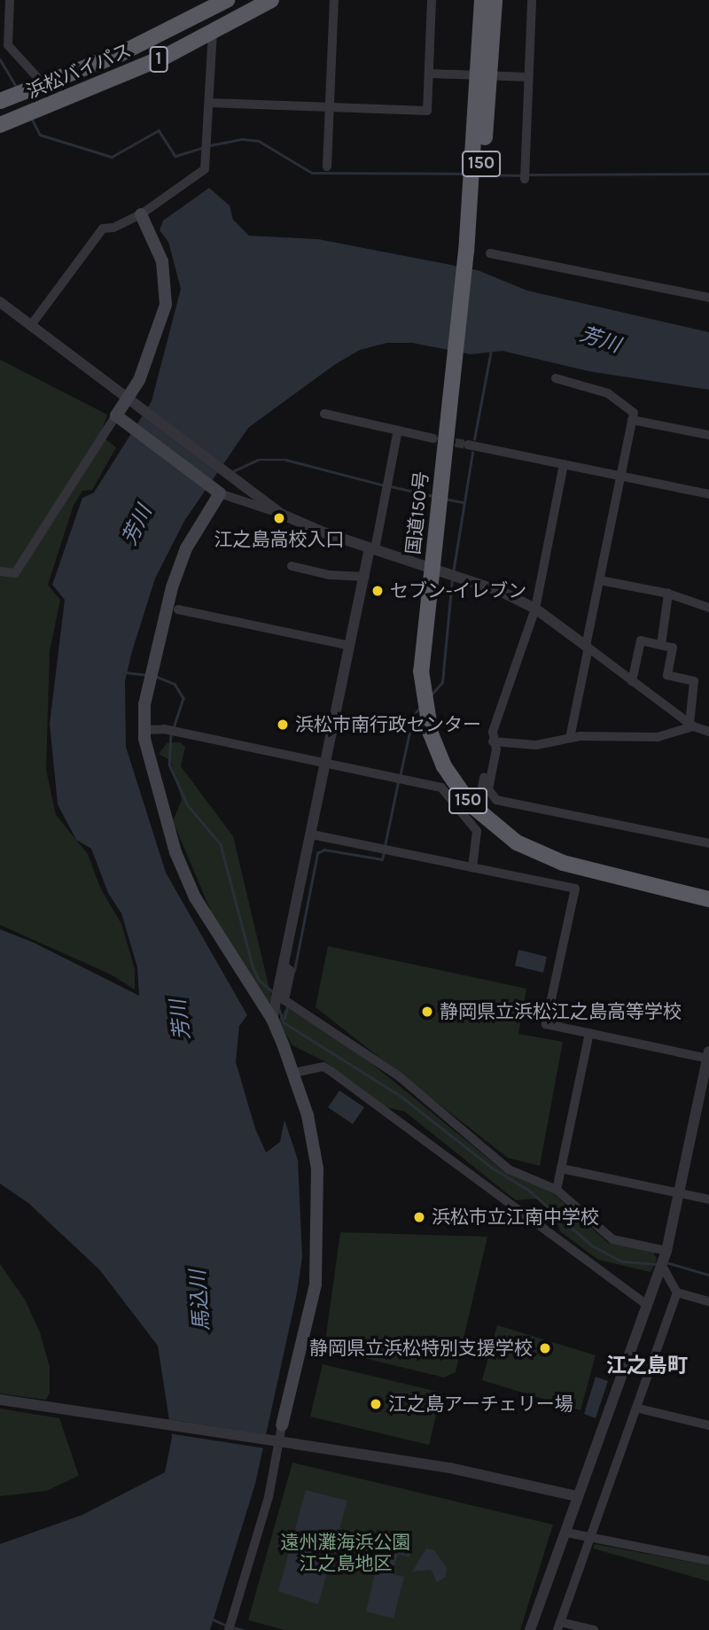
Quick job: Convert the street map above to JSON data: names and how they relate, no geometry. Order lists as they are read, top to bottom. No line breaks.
{"streets":{"highway":["1","浜松バイパス","150","国道150号"]},"districts":["江之島町"],"water":["芳川","馬込川"],"parks":["遠州灘海浜公園 江之島地区"],"places":["江之島高校入口","セブン-イレブン","浜松市南行政センター","静岡県立浜松江之島高等学校","浜松市立江南中学校","静岡県立浜松特別支援学校","江之島アーチェリー場"]}
